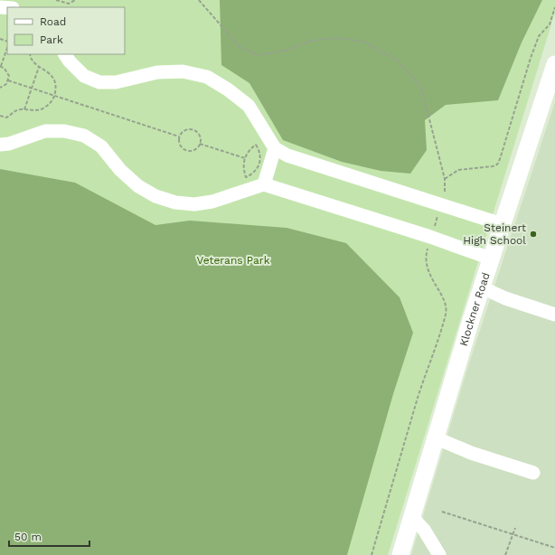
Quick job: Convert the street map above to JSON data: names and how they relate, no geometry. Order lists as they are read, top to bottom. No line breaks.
{"streets":{"main road":["Klockner Road"]},"parks":["Veterans Park"],"places":["Steinert High School"],"legend":["Road","Park"],"scale_bar":"50 m"}
